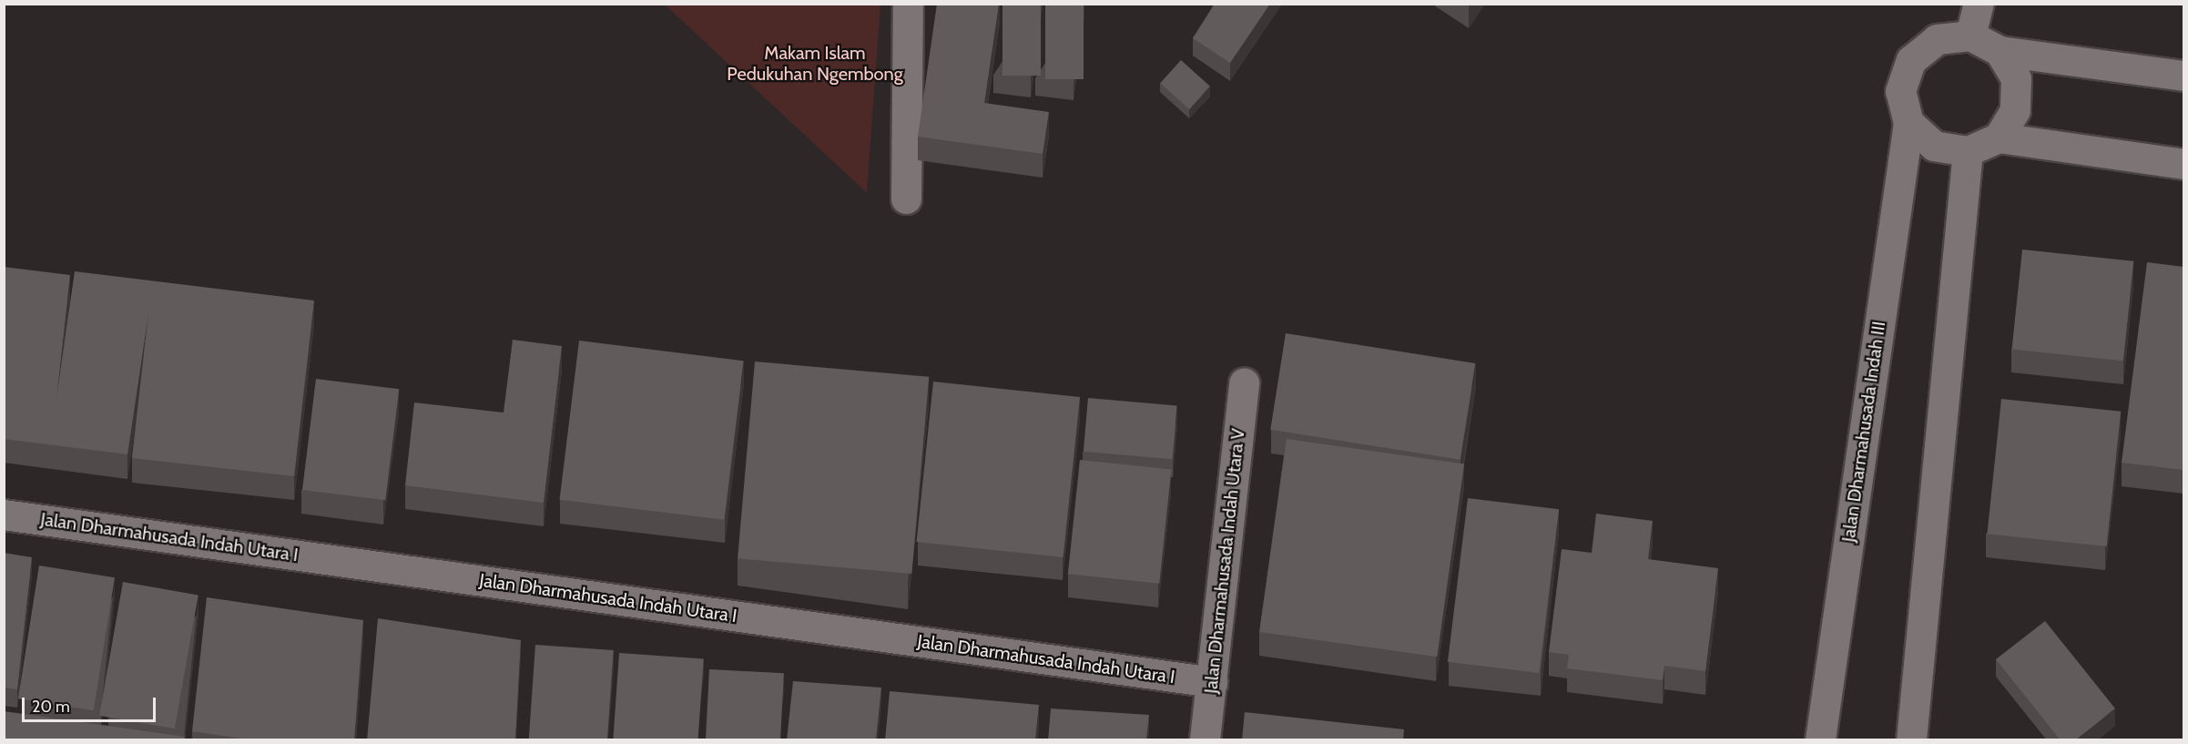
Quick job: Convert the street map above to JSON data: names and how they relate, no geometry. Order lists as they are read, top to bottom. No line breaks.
{"streets":{"street":["Jalan Dharmahusada Indah III","Jalan Dharmahusada Indah Utara I","Jalan Dharmahusada Indah Utara V"]},"crossings":[["Jalan Dharmahusada Indah Utara I","Jalan Dharmahusada Indah Utara V"]],"parks":["Makam Islam Pedukuhan Ngembong"],"scale_bar":"20 m"}
